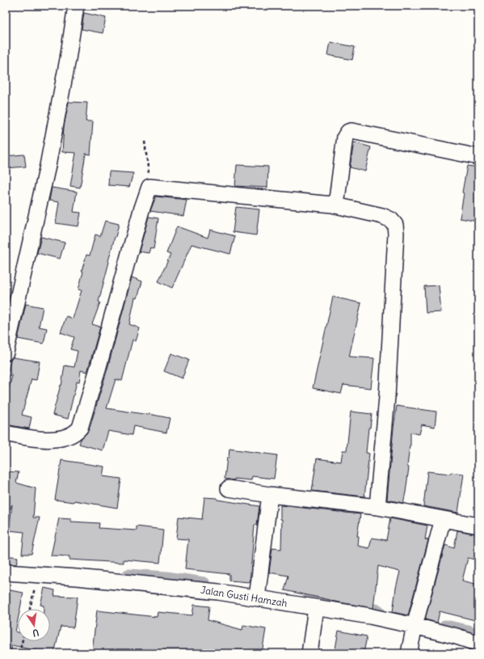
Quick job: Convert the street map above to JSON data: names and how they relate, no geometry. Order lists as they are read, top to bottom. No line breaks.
{"streets":{"street":["Jalan Gusti Hamzah"]},"north":"bottom"}
